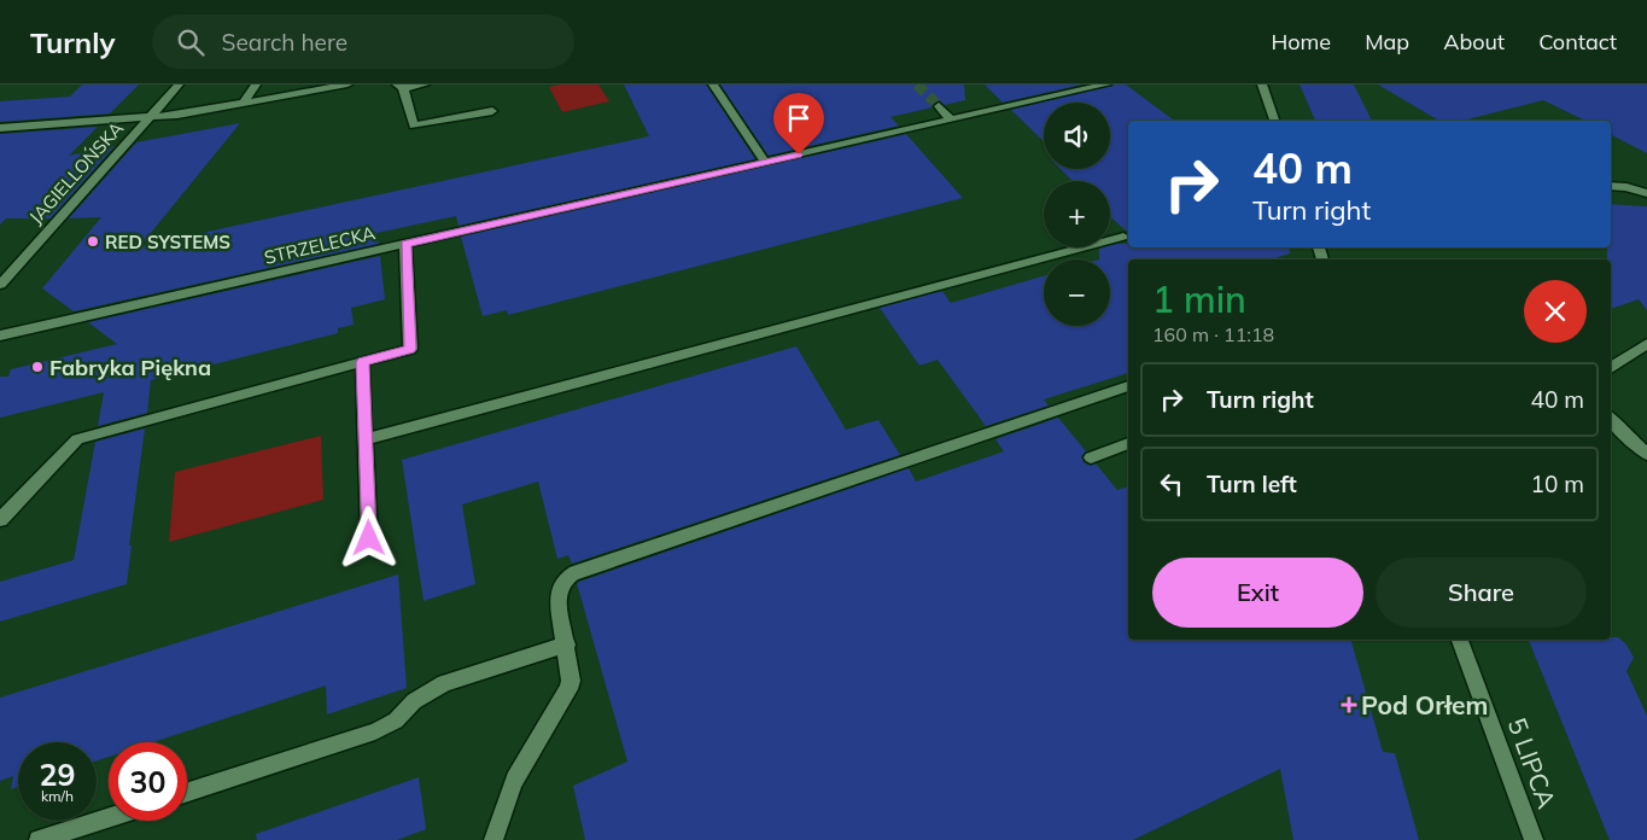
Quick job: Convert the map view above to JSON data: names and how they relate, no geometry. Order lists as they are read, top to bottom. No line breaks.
{"streets":{"street":["JAGIELLOŃSKA","STRZELECKA","5 LIPCA"]},"places":{"other":["RED SYSTEMS","Fabryka Piękna"],"health":["Pod Orłem"]},"page":{"header":"Turnly","search":"Search here","nav":["Home","Map","About","Contact"],"map_buttons":["+","−"],"turn":["40 m","Turn right"],"heading":["1 min","160 m · 11:18"],"list":[{"name":"Turn right","value":"40 m"},{"name":"Turn left","value":"10 m"}],"buttons":["Exit","Share"],"speed":"29 km/h","limit":"30"}}
